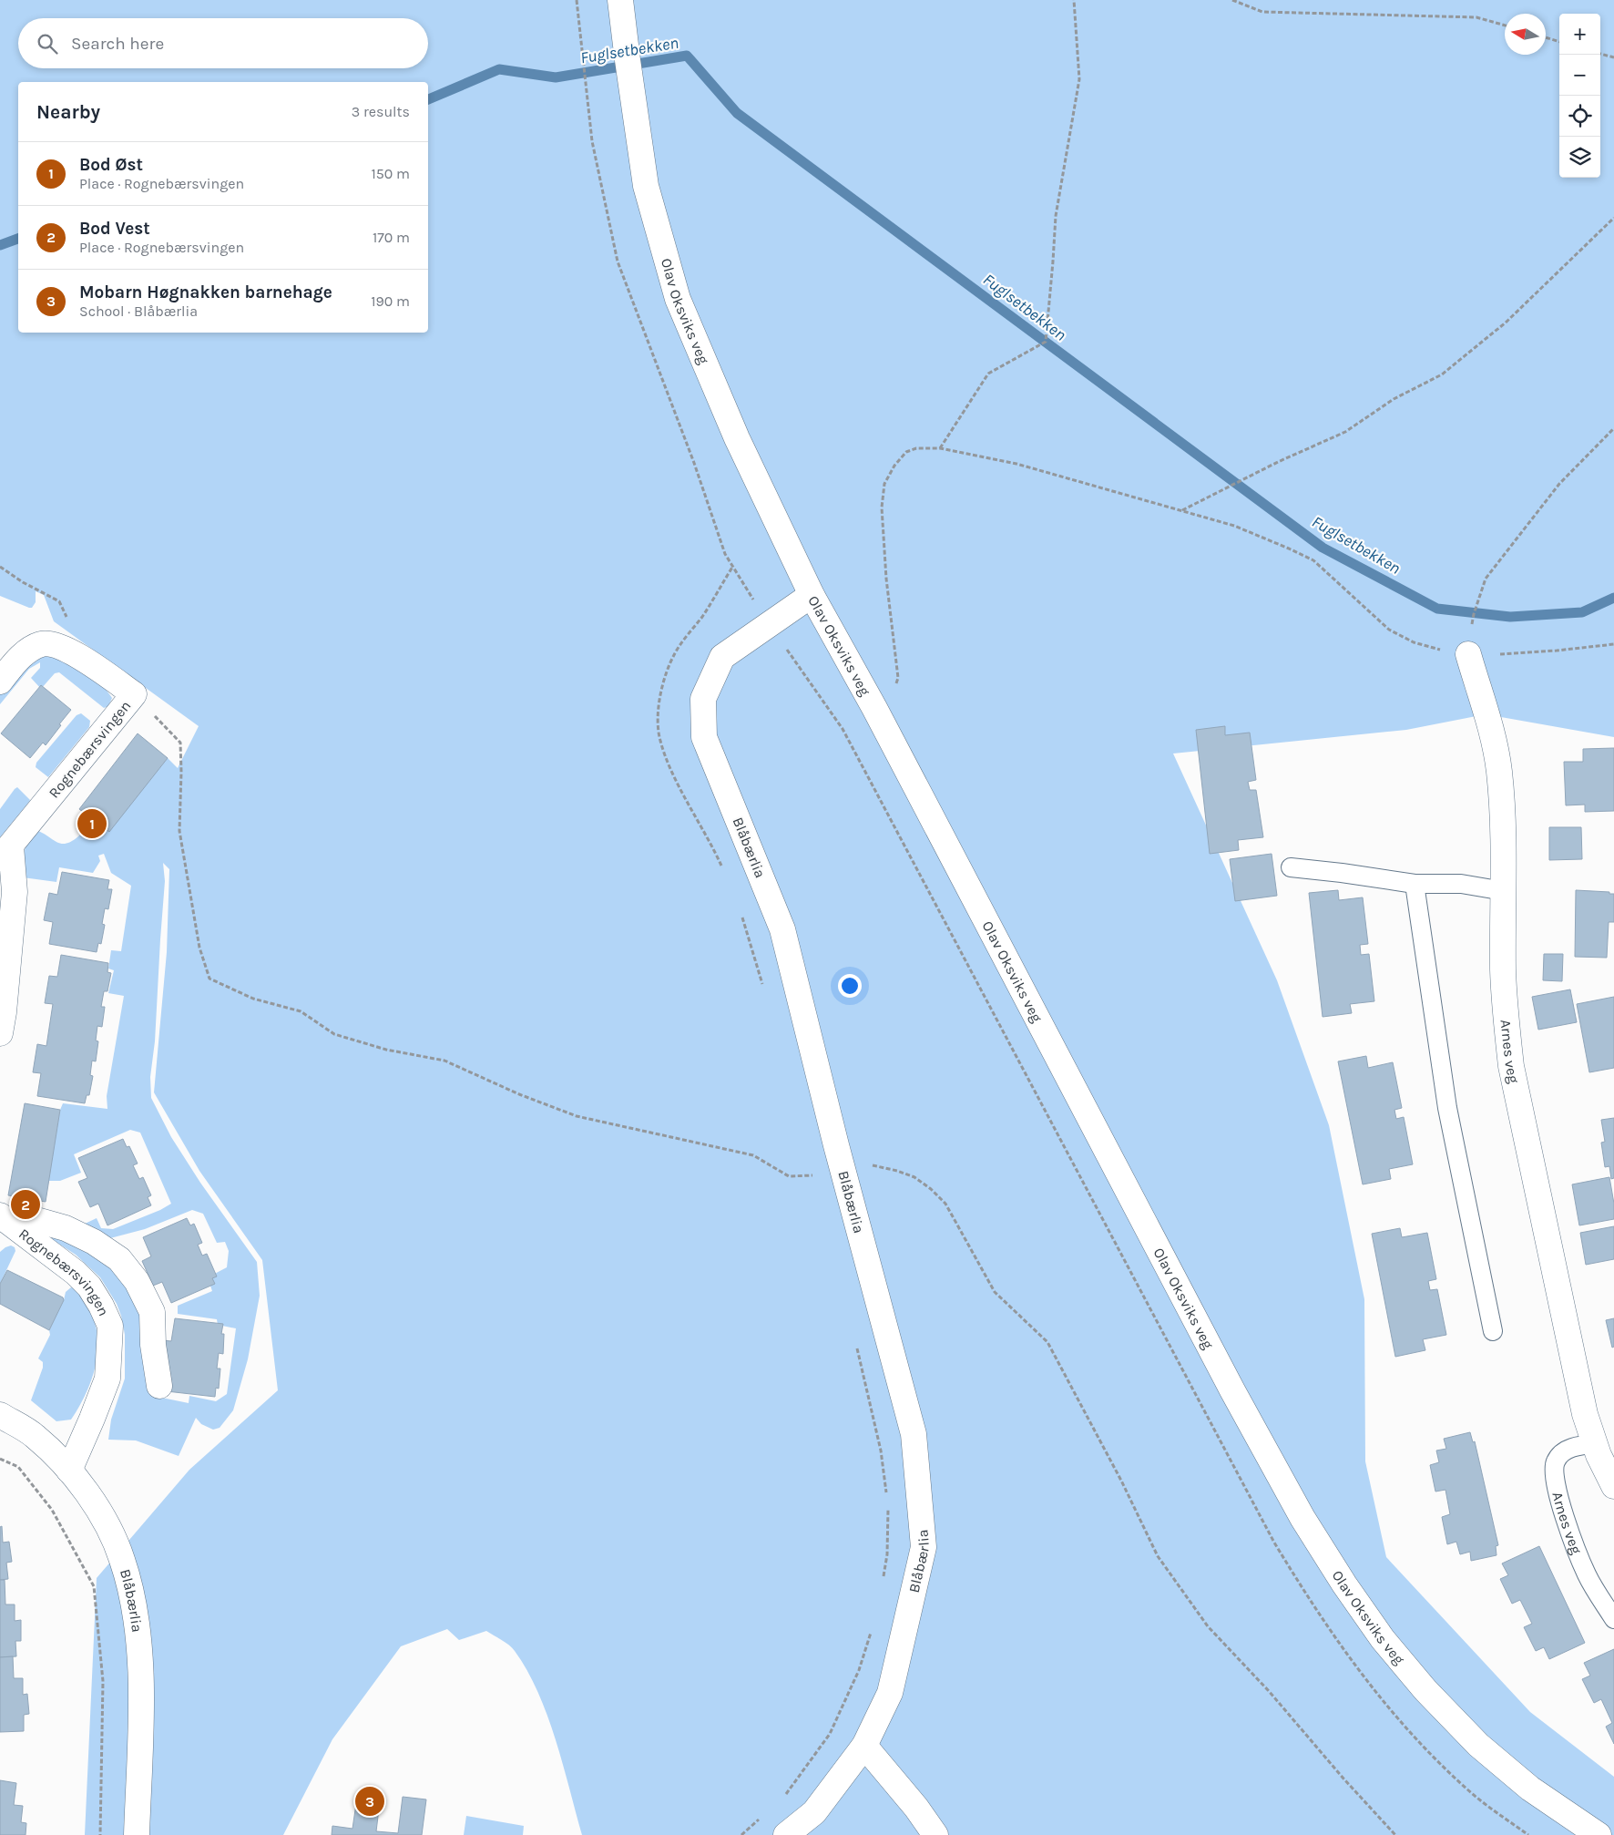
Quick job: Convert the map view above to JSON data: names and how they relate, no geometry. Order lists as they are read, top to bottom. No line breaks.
{"streets":{"street":["Olav Oksviks veg","Rognebærsvingen","Blåbærlia","Arnes veg"]},"crossings":[["Olav Oksviks veg","Blåbærlia"],["Rognebærsvingen","Blåbærlia"]],"water":["Fuglsetbekken"],"north":"left","page":{"map_buttons":["+","−"],"search":"Search here","heading":["Nearby","3 results"],"list":[{"mark":"1","name":"Bod Øst","note":"Place · Rognebærsvingen","value":"150 m"},{"mark":"2","name":"Bod Vest","note":"Place · Rognebærsvingen","value":"170 m"},{"mark":"3","name":"Mobarn Høgnakken barnehage","note":"School · Blåbærlia","value":"190 m"}],"pins":["1","2","3"]}}
